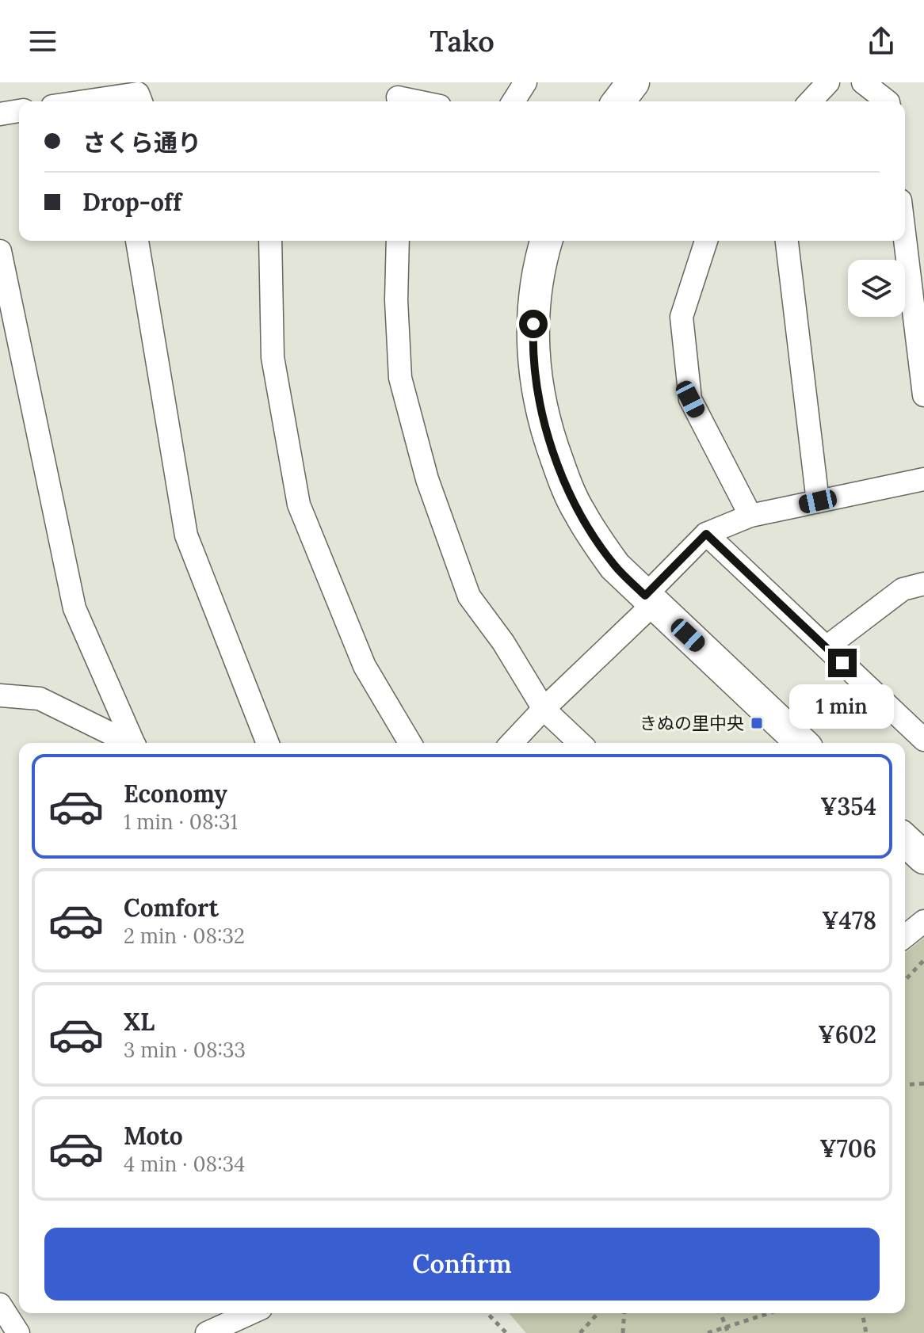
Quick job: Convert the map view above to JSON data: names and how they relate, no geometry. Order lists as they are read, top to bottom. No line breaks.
{"places":{"transit":["きぬの里中央"]},"page":{"header":"Tako","banner":["さくら通り","Drop-off"],"bubble":"1 min","list":[{"name":"Economy","note":"1 min · 08:31","value":"¥354"},{"name":"Comfort","note":"2 min · 08:32","value":"¥478"},{"name":"XL","note":"3 min · 08:33","value":"¥602"},{"name":"Moto","note":"4 min · 08:34","value":"¥706"}],"buttons":"Confirm"}}
